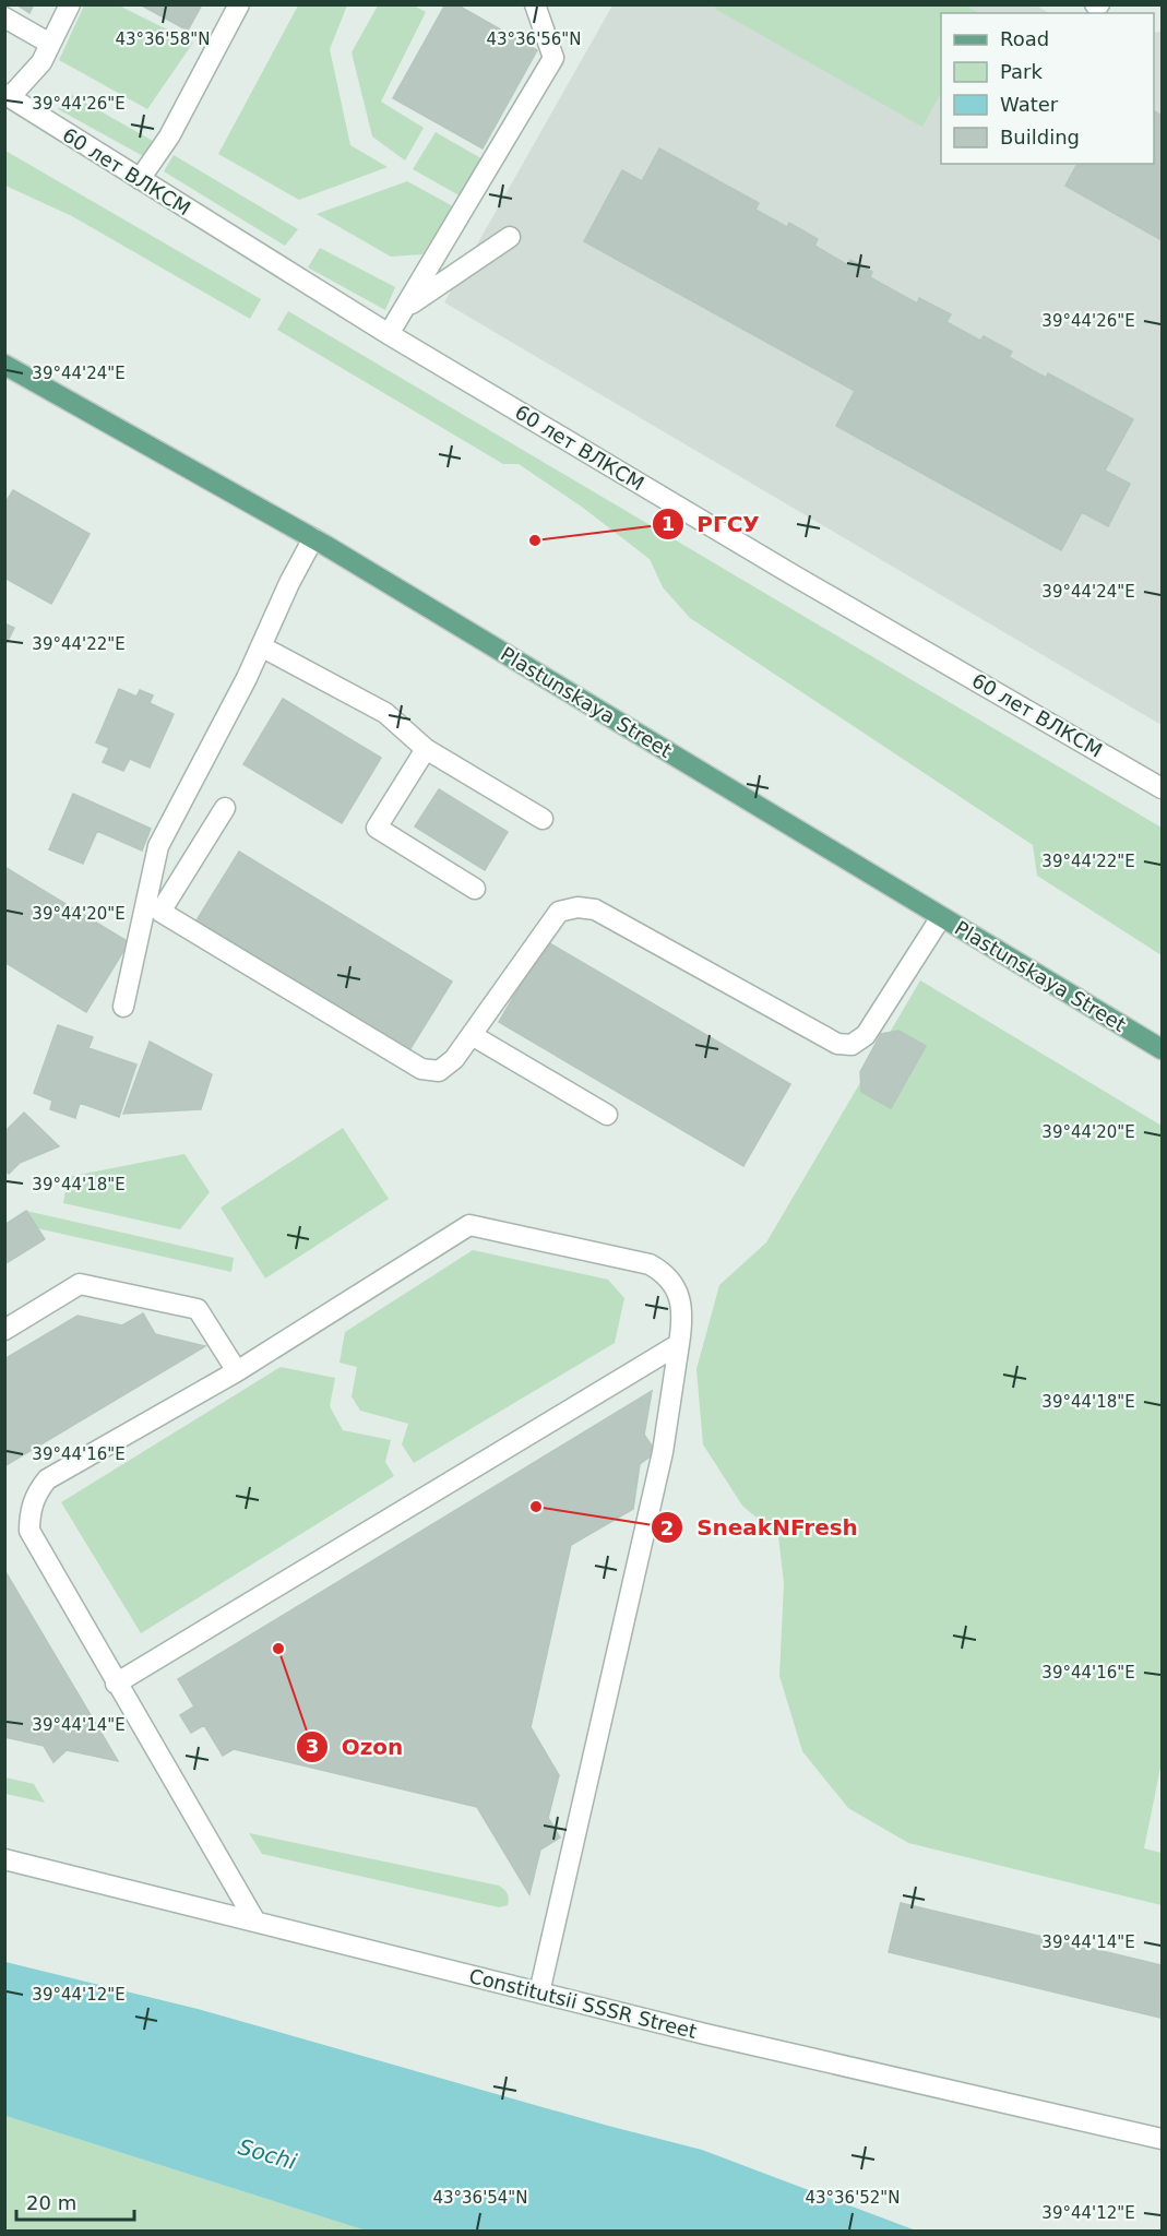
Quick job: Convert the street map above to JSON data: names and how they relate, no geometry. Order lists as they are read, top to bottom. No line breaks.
{"streets":{"main road":["Plastunskaya Street"],"street":["60 лет ВЛКСМ","Constitutsii SSSR Street"]},"water":["Sochi"],"places":["РГСУ","SneakNFresh","Ozon"],"legend":["Road","Park","Water","Building"],"scale_bar":"20 m","coordinates":["43°36'58\"N","43°36'56\"N","39°44'26\"E","39°44'24\"E","39°44'22\"E","39°44'20\"E","39°44'18\"E","39°44'16\"E","39°44'14\"E","39°44'12\"E","43°36'54\"N","43°36'52\"N"]}
